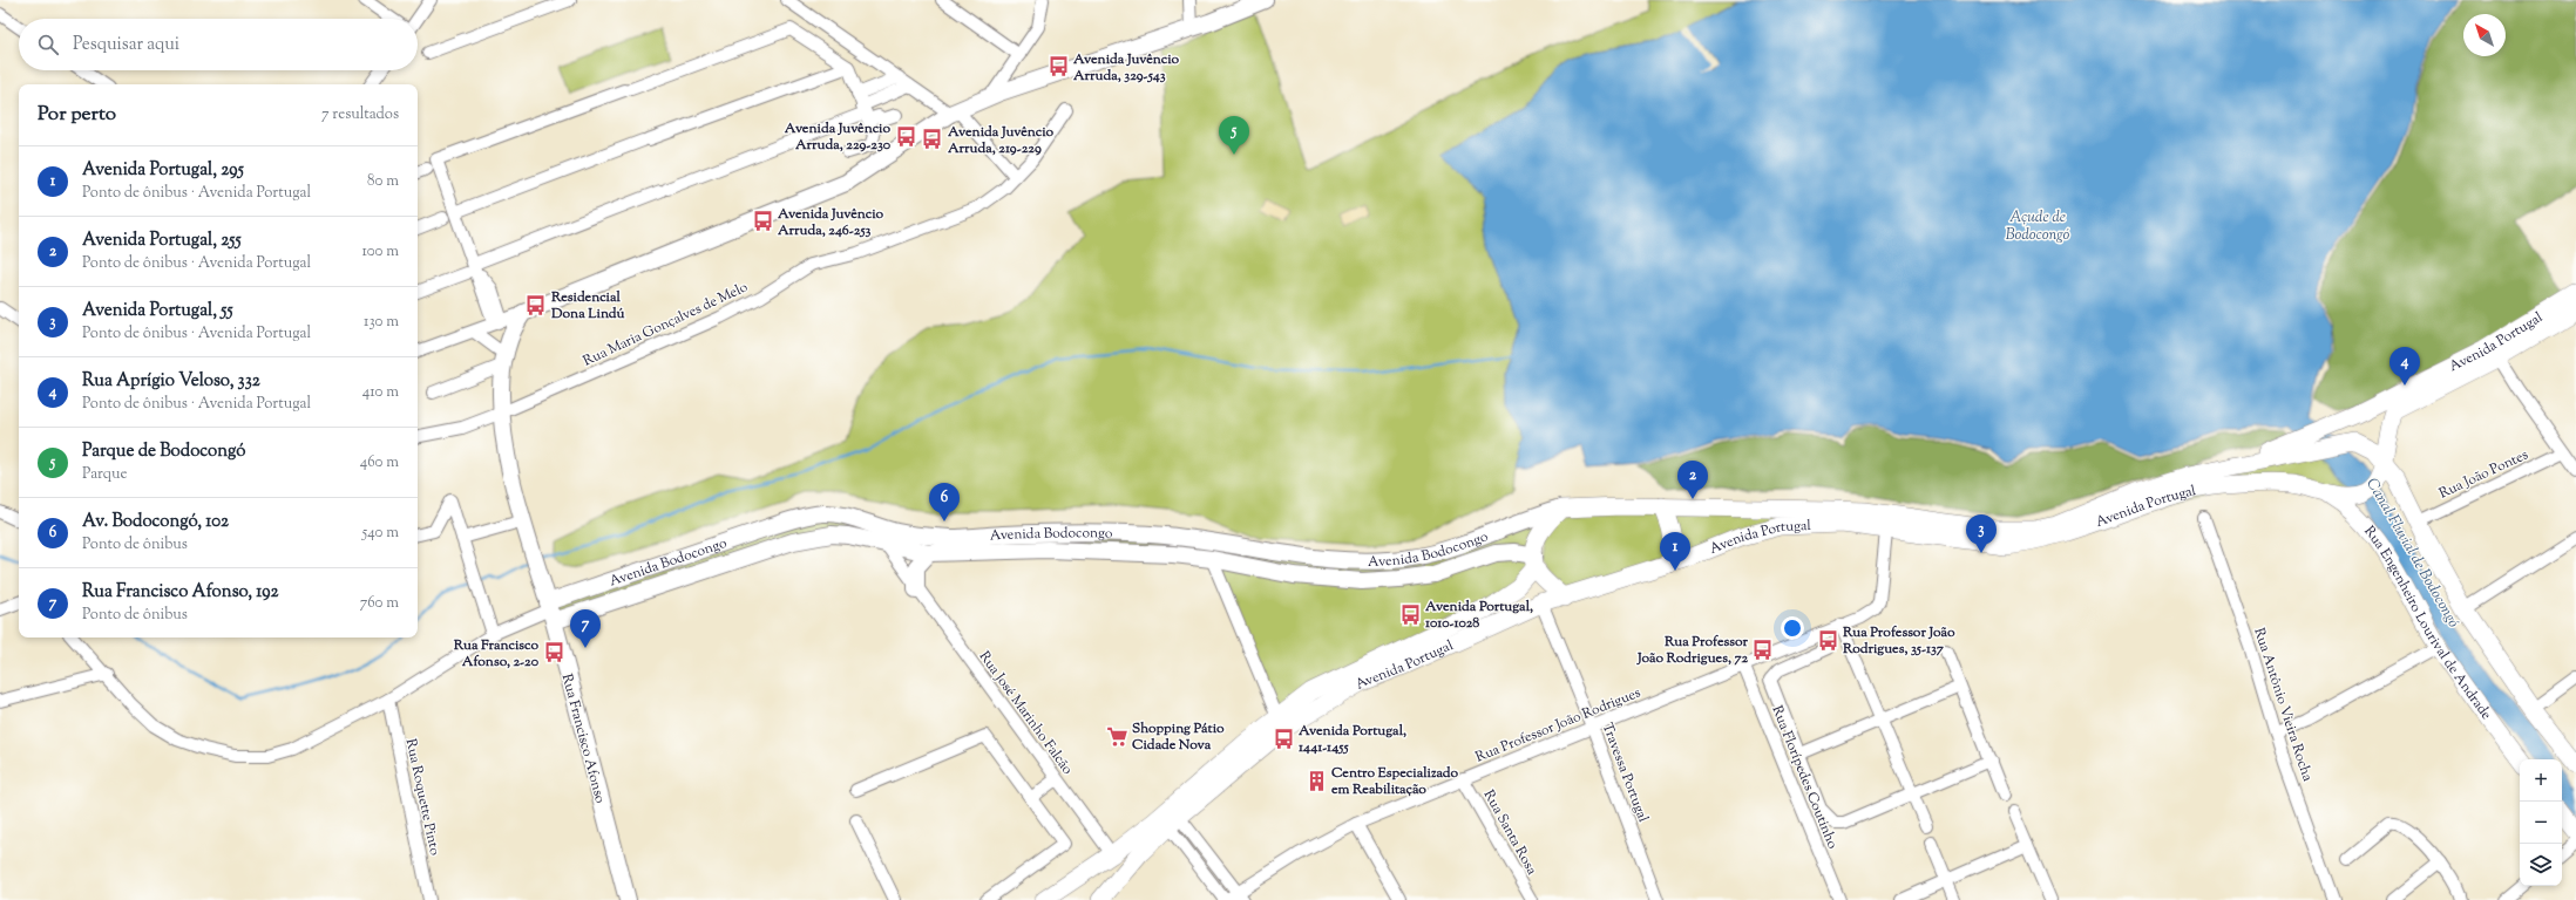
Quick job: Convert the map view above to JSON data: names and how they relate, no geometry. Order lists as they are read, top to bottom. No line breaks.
{"streets":{"main road":["Avenida Portugal","Rua Engenheiro Lourival de Andrade"],"street":["Rua Maria Gonçalves de Melo","Rua João Pontes","Avenida Bodocongo","Rua Antônio Vieira Rocha","Rua José Marinho Falcão","Rua Professor João Rodrigues","Rua Francisco Afonso","Travessa Portugal","Rua Florípedes Coutinho","Rua Roquette Pinto","Rua Santa Rosa"]},"crossings":[["Rua Maria Gonçalves de Melo","Rua Francisco Afonso"],["Avenida Portugal","Avenida Bodocongo"],["Avenida Portugal","Rua Engenheiro Lourival de Andrade"],["Avenida Portugal","Rua José Marinho Falcão"],["Avenida Portugal","Rua Professor João Rodrigues"],["Avenida Portugal","Travessa Portugal"],["Avenida Bodocongo","Rua José Marinho Falcão"],["Avenida Bodocongo","Rua Francisco Afonso"],["Avenida Bodocongo","Rua Roquette Pinto"],["Rua Professor João Rodrigues","Travessa Portugal"],["Rua Professor João Rodrigues","Rua Florípedes Coutinho"],["Rua Professor João Rodrigues","Rua Santa Rosa"]],"water":["Açude de Bodocongó","Canal Fluvial de Bodocongó"],"places":{"bus stop":["Avenida Juvêncio Arruda, 329-543","Avenida Juvêncio Arruda, 229-230","Avenida Juvêncio Arruda, 219-229","Avenida Juvêncio Arruda, 246-253","Residencial Dona Lindú","Avenida Portugal, 1010-1028","Rua Professor João Rodrigues, 35-137","Rua Professor João Rodrigues, 72","Rua Francisco Afonso, 2-20","Avenida Portugal, 1441-1455"],"supermarket":["Shopping Pátio Cidade Nova"],"building":["Centro Especializado em Reabilitação"]},"north":"top left","page":{"search":"Pesquisar aqui","heading":["Por perto","7 resultados"],"pins":["5","4","2","6","3","1","7"],"list":[{"mark":"1","name":"Avenida Portugal, 295","note":"Ponto de ônibus · Avenida Portugal","value":"80 m"},{"mark":"2","name":"Avenida Portugal, 255","note":"Ponto de ônibus · Avenida Portugal","value":"100 m"},{"mark":"3","name":"Avenida Portugal, 55","note":"Ponto de ônibus · Avenida Portugal","value":"130 m"},{"mark":"4","name":"Rua Aprígio Veloso, 332","note":"Ponto de ônibus · Avenida Portugal","value":"410 m"},{"mark":"5","name":"Parque de Bodocongó","note":"Parque","value":"460 m"},{"mark":"6","name":"Av. Bodocongó, 102","note":"Ponto de ônibus","value":"540 m"},{"mark":"7","name":"Rua Francisco Afonso, 192","note":"Ponto de ônibus","value":"760 m"}],"map_buttons":["+","−"]}}
